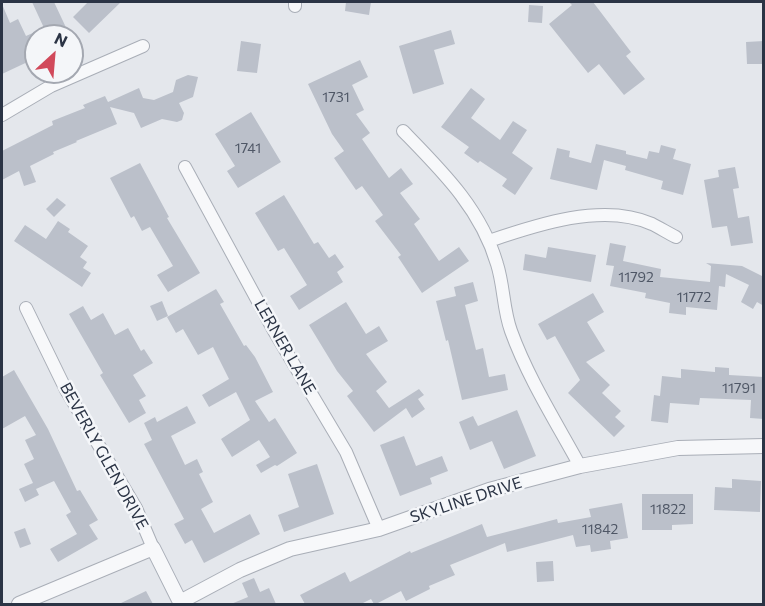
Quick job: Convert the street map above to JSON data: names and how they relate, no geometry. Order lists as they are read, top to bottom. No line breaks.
{"streets":{"street":["LERNER LANE","BEVERLY GLEN DRIVE","SKYLINE DRIVE"]},"crossings":[["LERNER LANE","SKYLINE DRIVE"],["BEVERLY GLEN DRIVE","SKYLINE DRIVE"]],"house_numbers":["1731","1741","11792","11772","11791","11822","11842"],"north":"top right"}
